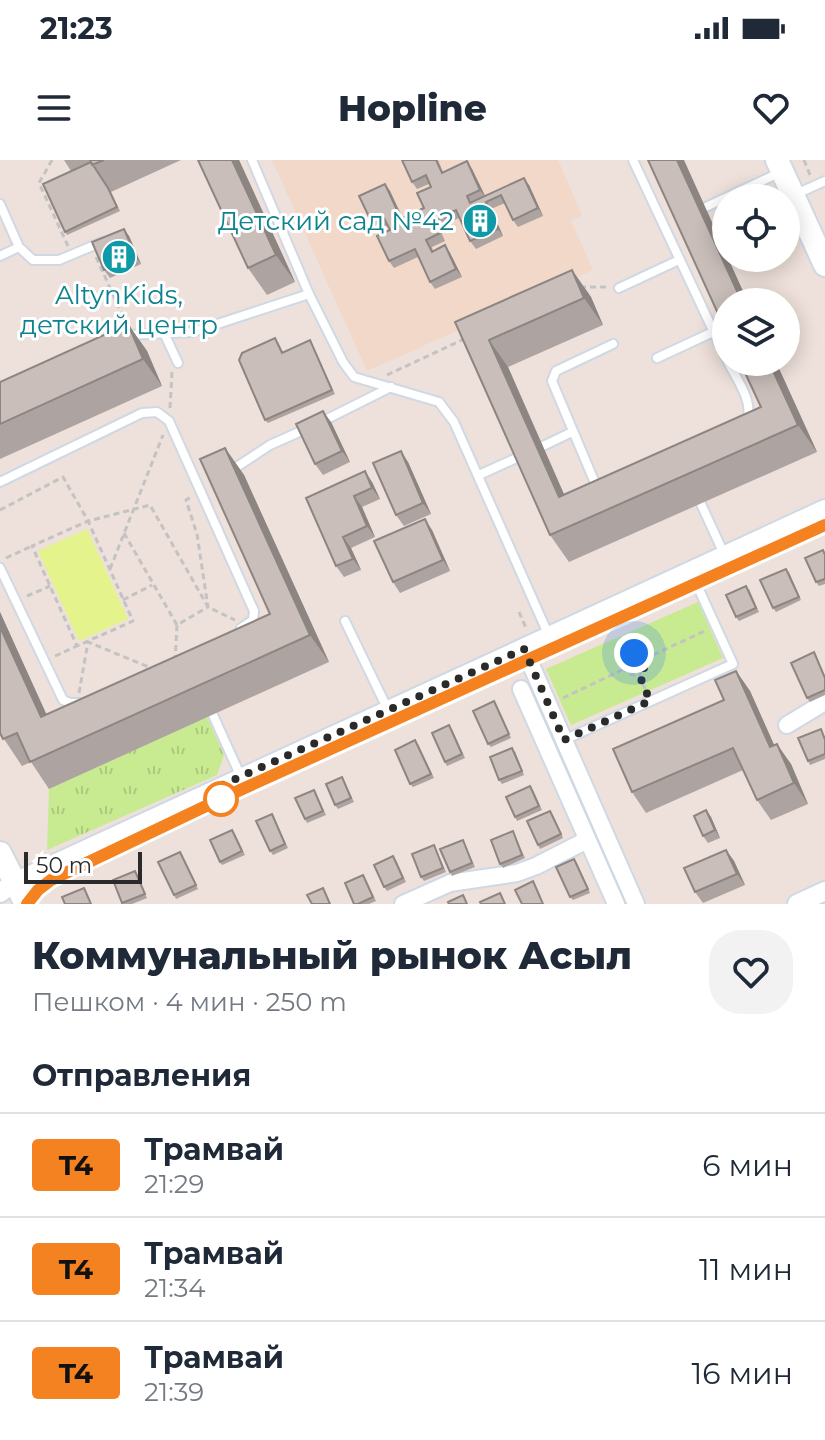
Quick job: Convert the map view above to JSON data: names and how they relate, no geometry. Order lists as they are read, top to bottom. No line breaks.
{"places":{"building":["Детский сад №42","AltynKids, детский центр"]},"lines":["tram line T4"],"scale_bar":"50 m","page":{"status":"21:23","header":"Hopline","scale":"50 m","heading":[["Коммунальный рынок Асыл","Пешком · 4 мин · 250 m"],"Отправления"],"list":[{"mark":"T4","name":"Трамвай","note":"21:29","value":"6 мин"},{"mark":"T4","name":"Трамвай","note":"21:34","value":"11 мин"},{"mark":"T4","name":"Трамвай","note":"21:39","value":"16 мин"}]}}
